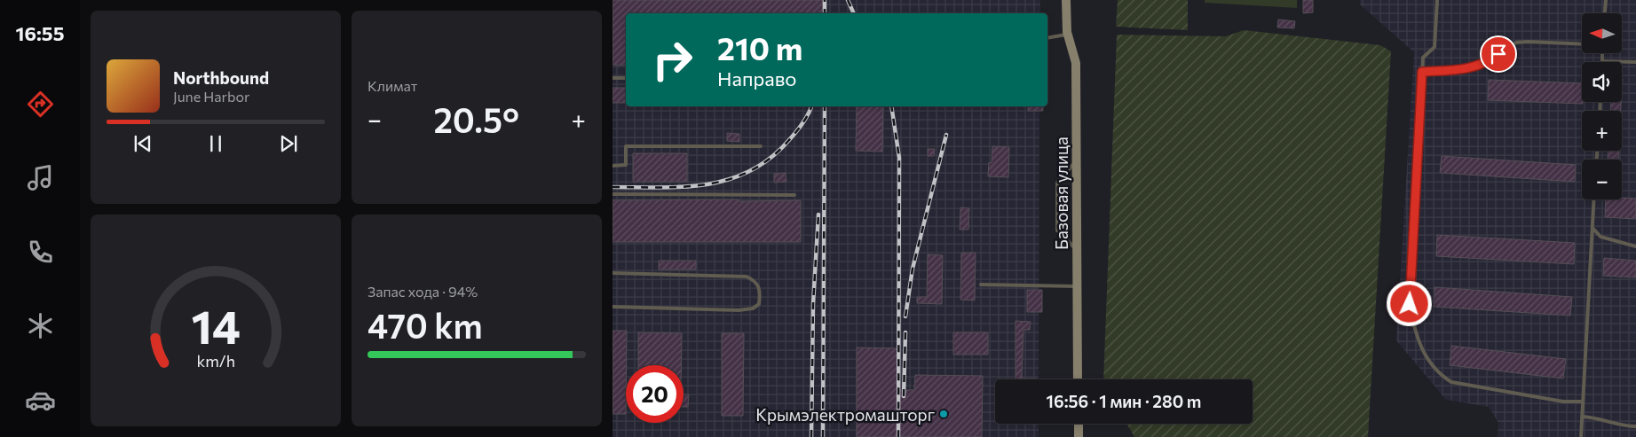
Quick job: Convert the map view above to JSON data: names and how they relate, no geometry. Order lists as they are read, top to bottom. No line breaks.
{"streets":{"street":["Базовая улица"]},"places":["Крымэлектромашторг"],"north":"left","page":{"tabs":"16:55","tile":["Климат",["Запас хода · 94%","470 km"]],"map_buttons":["+","−"],"turn":["210 m","Направо"],"song":["Northbound","June Harbor"],"heat":["−","20.5°","+"],"limit":"20","trip":"16:56 · 1 мин · 280 m","gauge":["14","km/h"]}}
